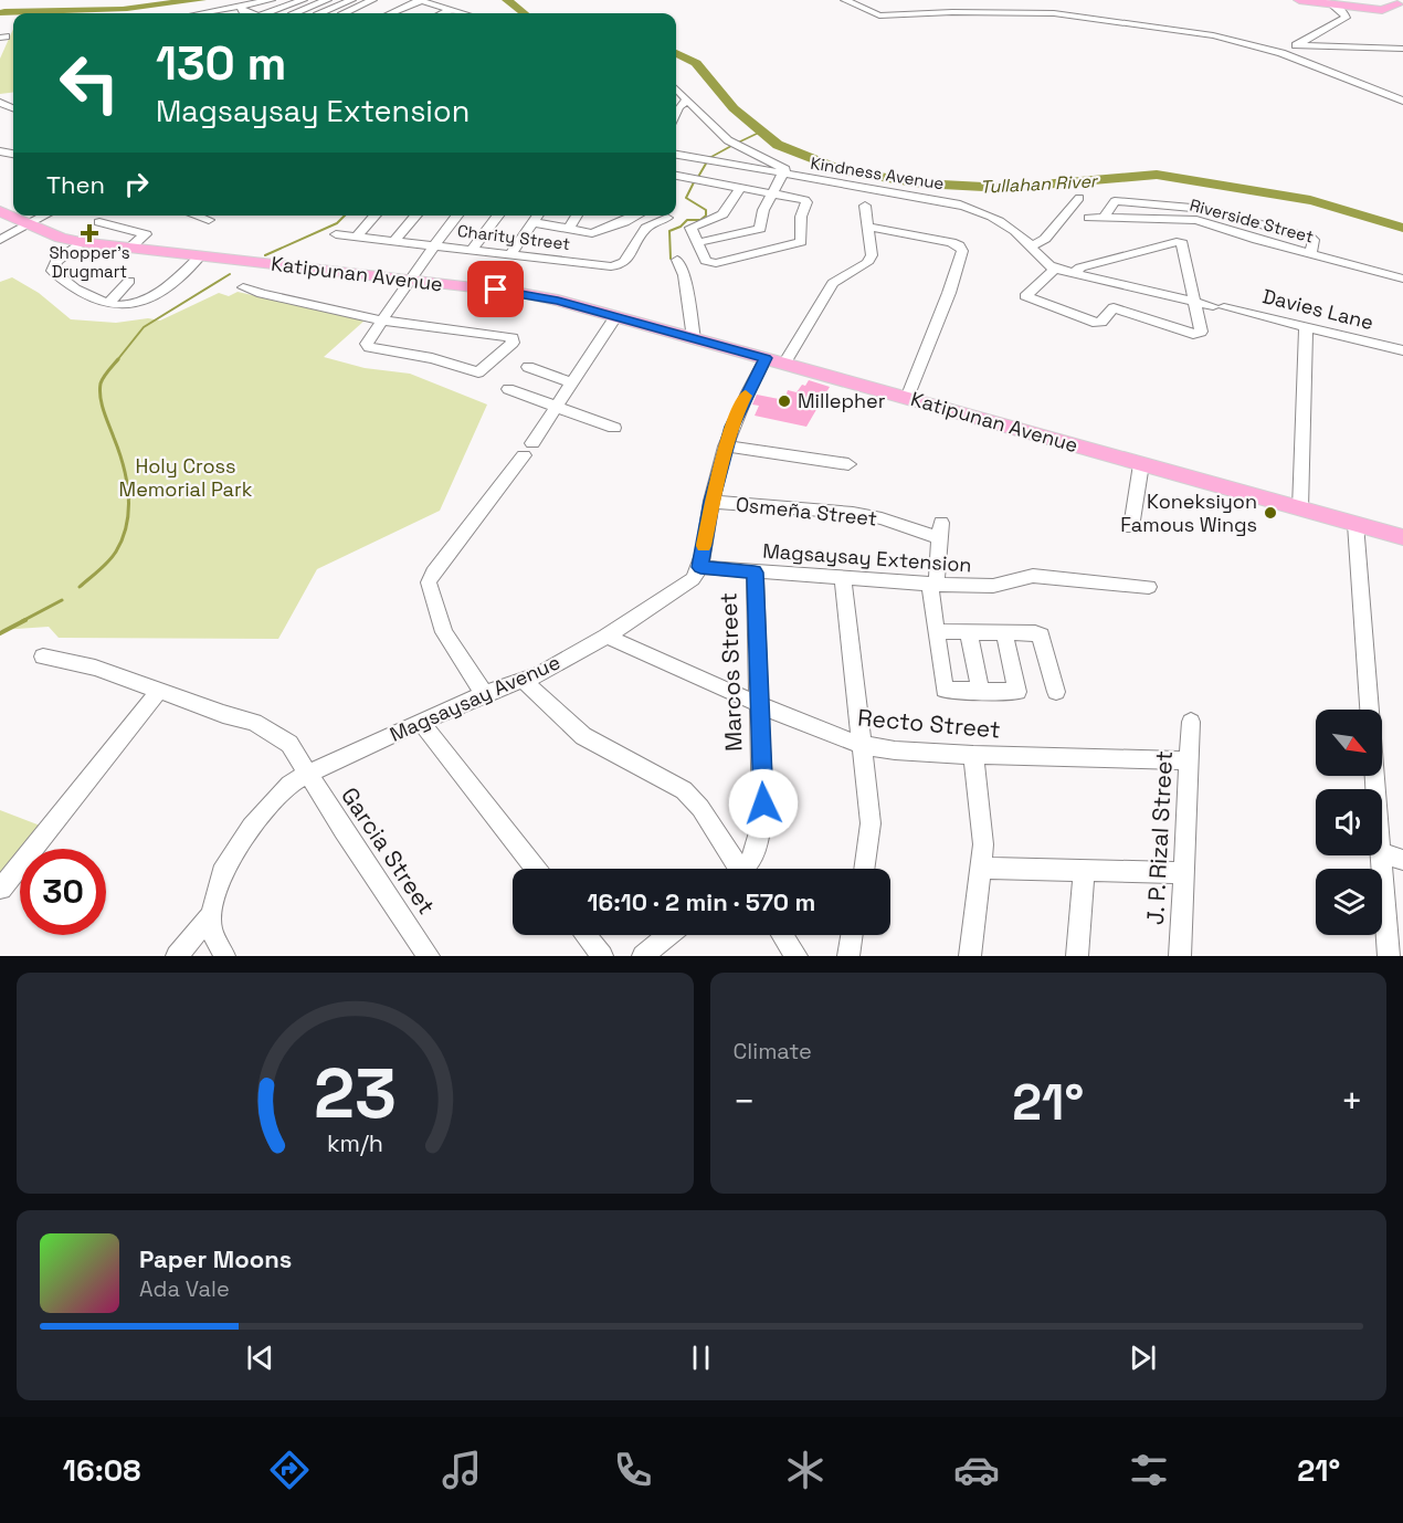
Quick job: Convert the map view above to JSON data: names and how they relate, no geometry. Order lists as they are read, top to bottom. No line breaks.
{"streets":{"main road":["Katipunan Avenue"],"street":["Kindness Avenue","Riverside Street","Charity Street","Davies Lane","Osmeña Street","Magsaysay Extension","Marcos Street","Magsaysay Avenue","Recto Street","J. P. Rizal Street","Garcia Street"]},"crossings":[["Kindness Avenue","Davies Lane"],["Osmeña Street","Magsaysay Extension"],["Magsaysay Extension","Marcos Street"],["Magsaysay Extension","Magsaysay Avenue"],["Marcos Street","Recto Street"],["Magsaysay Avenue","Recto Street"],["Magsaysay Avenue","Garcia Street"],["Recto Street","J. P. Rizal Street"]],"water":["Tullahan River"],"parks":["Holy Cross Memorial Park"],"places":{"health":["Shopper's Drugmart"],"other":["Millepher","Koneksiyon Famous Wings"]},"north":"bottom right","page":{"turn":["130 m","Magsaysay Extension"],"then":"Then","limit":"30","trip":"16:10 · 2 min · 570 m","tile":"Climate","heat":["−","21°","+"],"song":["Paper Moons","Ada Vale"],"tabs":["16:08","21°"],"gauge":["23","km/h"]}}
